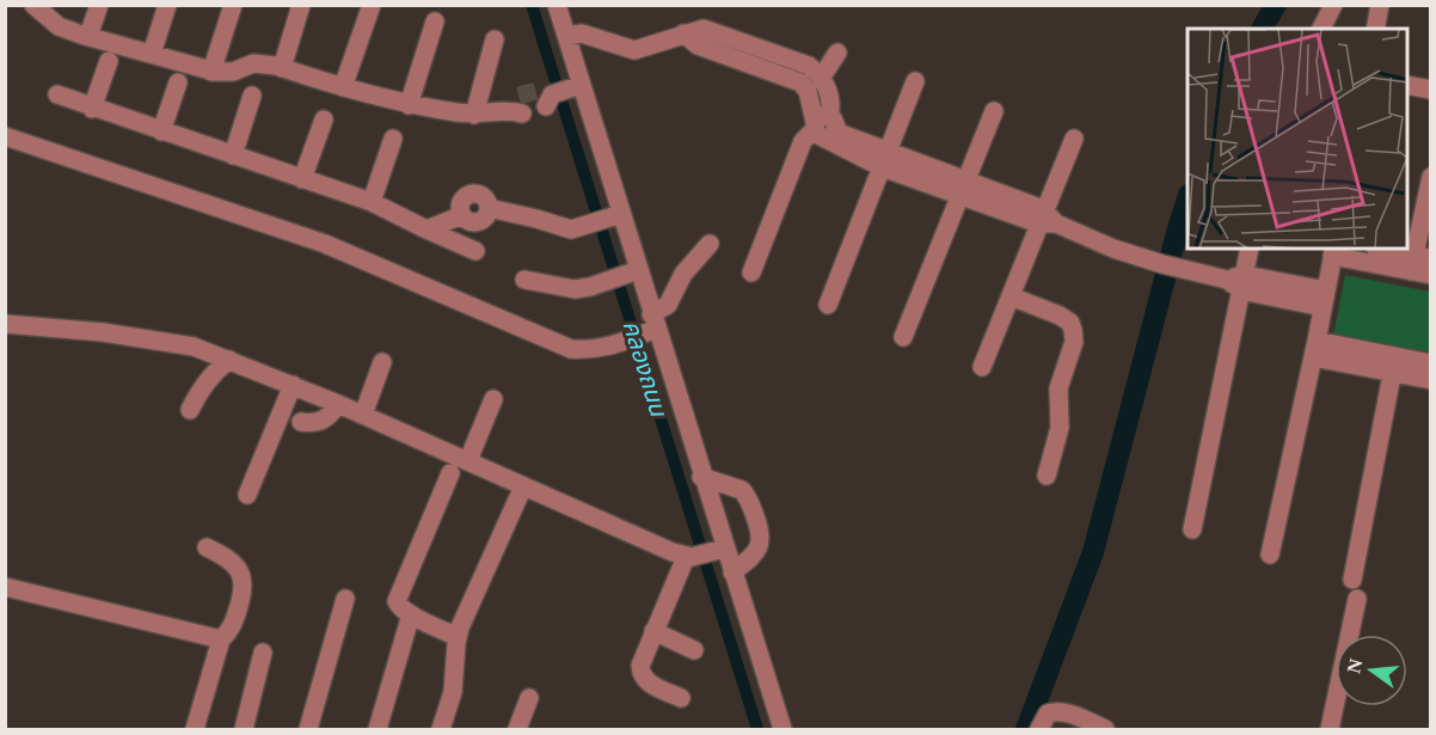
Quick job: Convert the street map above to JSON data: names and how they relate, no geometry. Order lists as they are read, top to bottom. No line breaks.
{"water":["คลองถนน"],"north":"left"}
